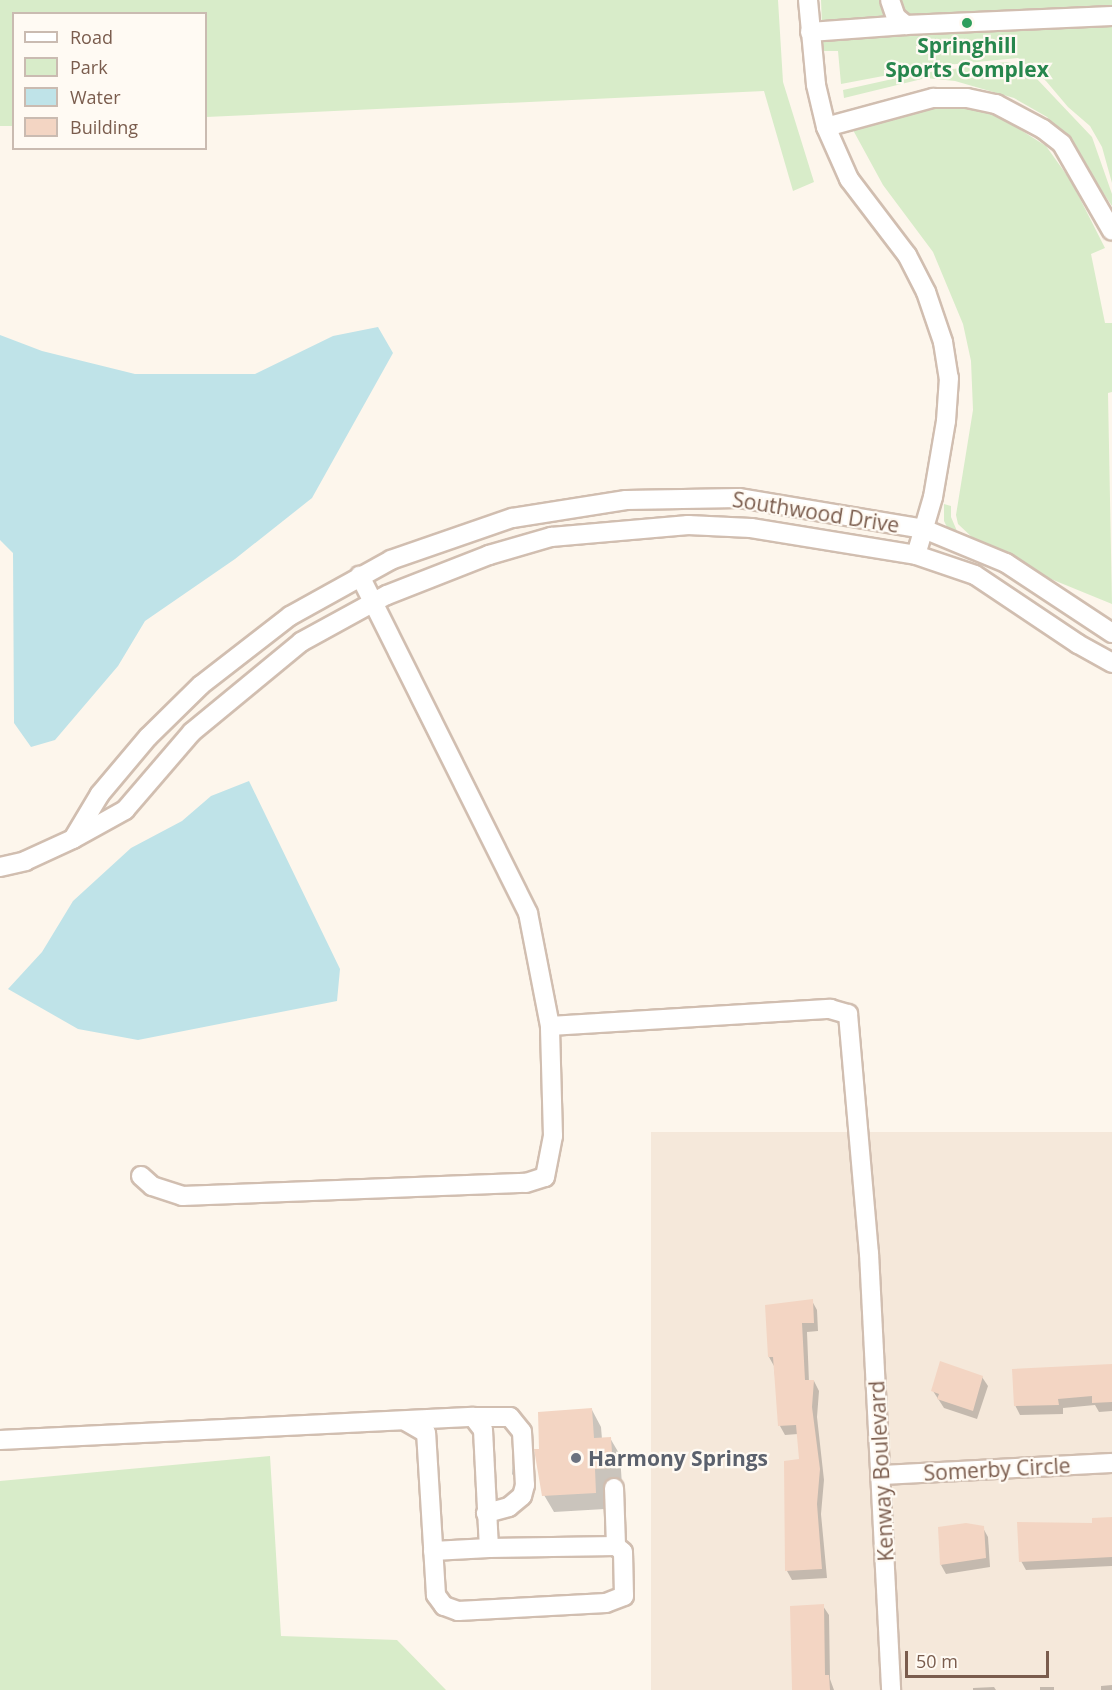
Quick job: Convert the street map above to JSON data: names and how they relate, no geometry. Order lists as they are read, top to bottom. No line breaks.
{"streets":{"street":["Southwood Drive","Somerby Circle","Kenway Boulevard"]},"crossings":[["Somerby Circle","Kenway Boulevard"]],"places":["Springhill Sports Complex","Harmony Springs"],"legend":["Road","Park","Water","Building"],"scale_bar":"50 m"}
